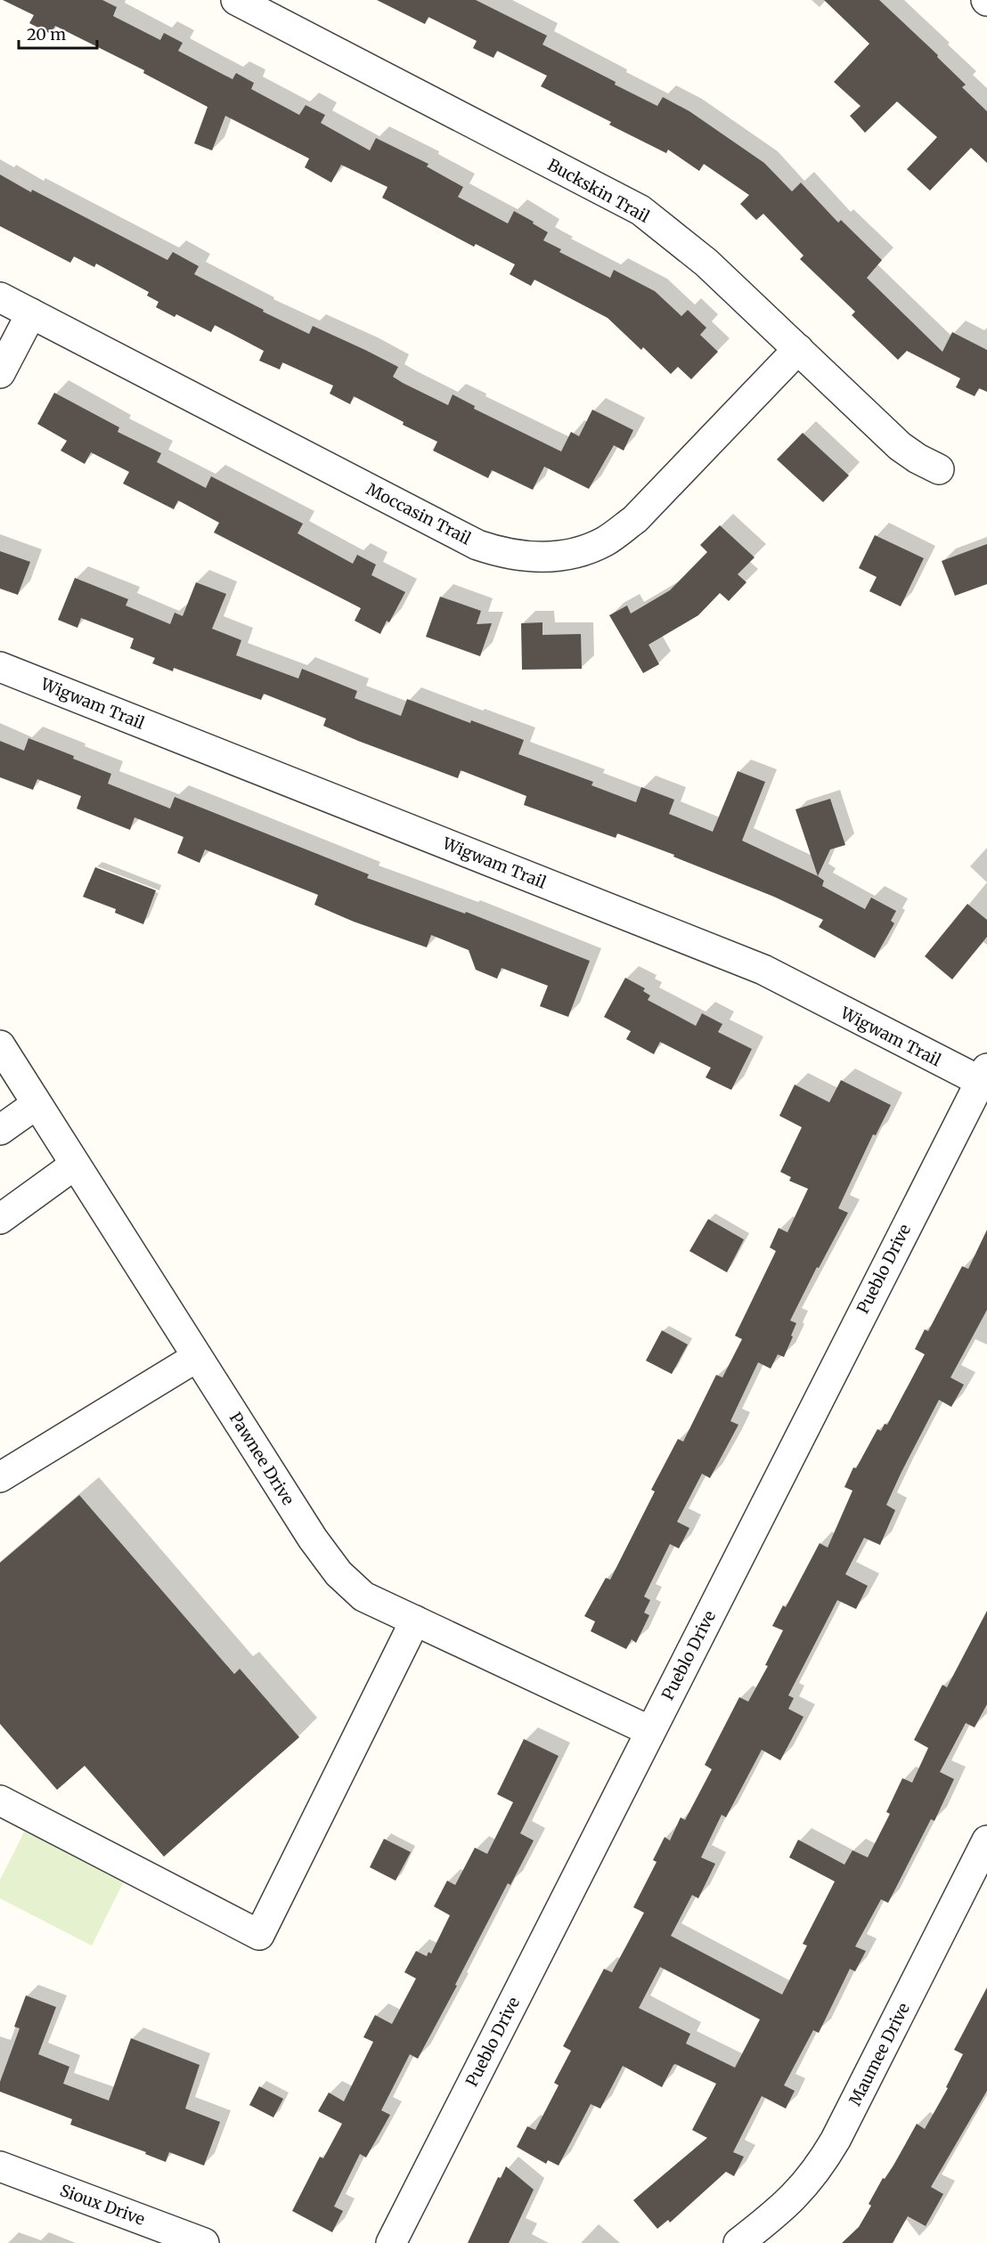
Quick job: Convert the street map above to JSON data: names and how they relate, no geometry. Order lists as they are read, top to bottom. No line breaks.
{"streets":{"street":["Buckskin Trail","Moccasin Trail","Wigwam Trail","Pueblo Drive","Pawnee Drive","Maumee Drive","Sioux Drive"]},"crossings":[["Buckskin Trail","Moccasin Trail"],["Wigwam Trail","Pueblo Drive"],["Pueblo Drive","Pawnee Drive"]],"scale_bar":"20 m"}
